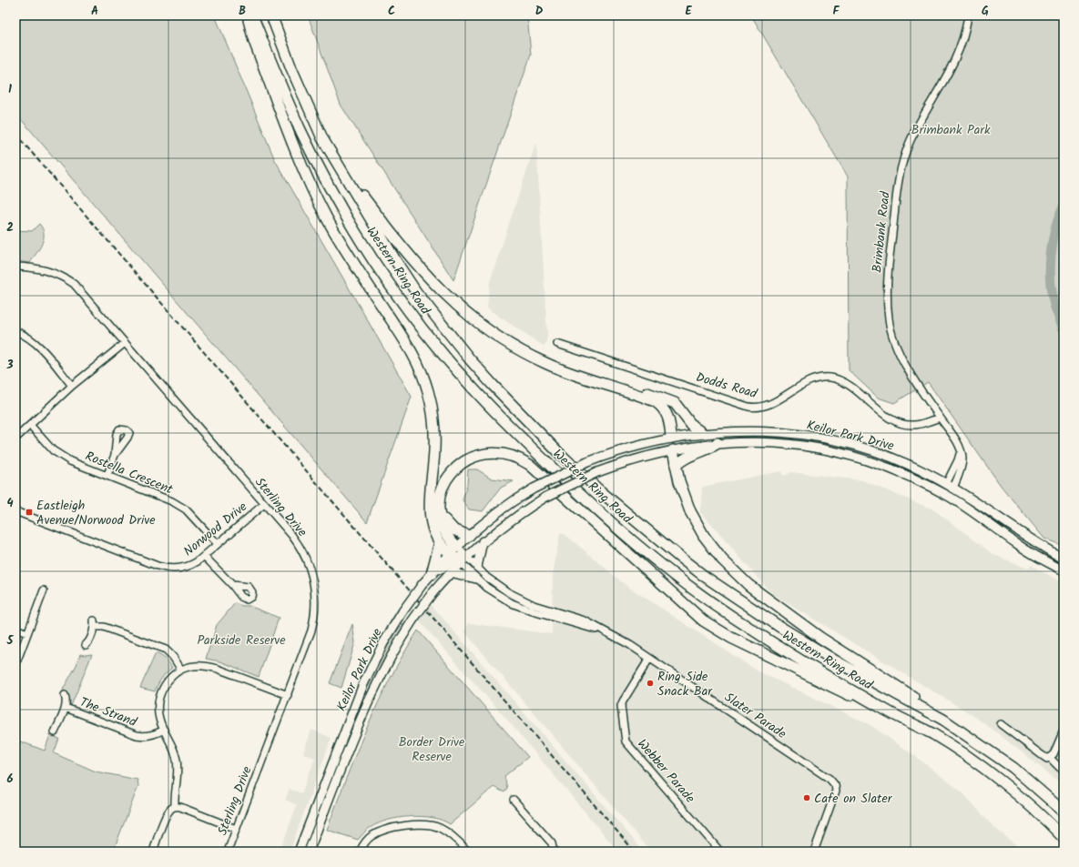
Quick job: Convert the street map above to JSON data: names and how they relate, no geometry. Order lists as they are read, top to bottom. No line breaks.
{"streets":{"highway":["Western Ring Road"],"main road":["Keilor Park Drive"],"street":["Brimbank Road","Dodds Road","Rostella Crescent","Sterling Drive","Norwood Drive","The Strand","Slater Parade","Webber Parade"]},"crossings":[["Brimbank Road","Dodds Road"],["Brimbank Road","Keilor Park Drive"],["Keilor Park Drive","Slater Parade"],["Rostella Crescent","Norwood Drive"],["Sterling Drive","Norwood Drive"],["Slater Parade","Webber Parade"]],"parks":["Brimbank Park","Parkside Reserve","Border Drive Reserve"],"places":{"transit":["Eastleigh Avenue/Norwood Drive"],"other":["Ring Side Snack Bar","Cafe on Slater"]},"grid":{"columns":["A","B","C","D","E","F","G"],"rows":["1","2","3","4","5","6"]}}
